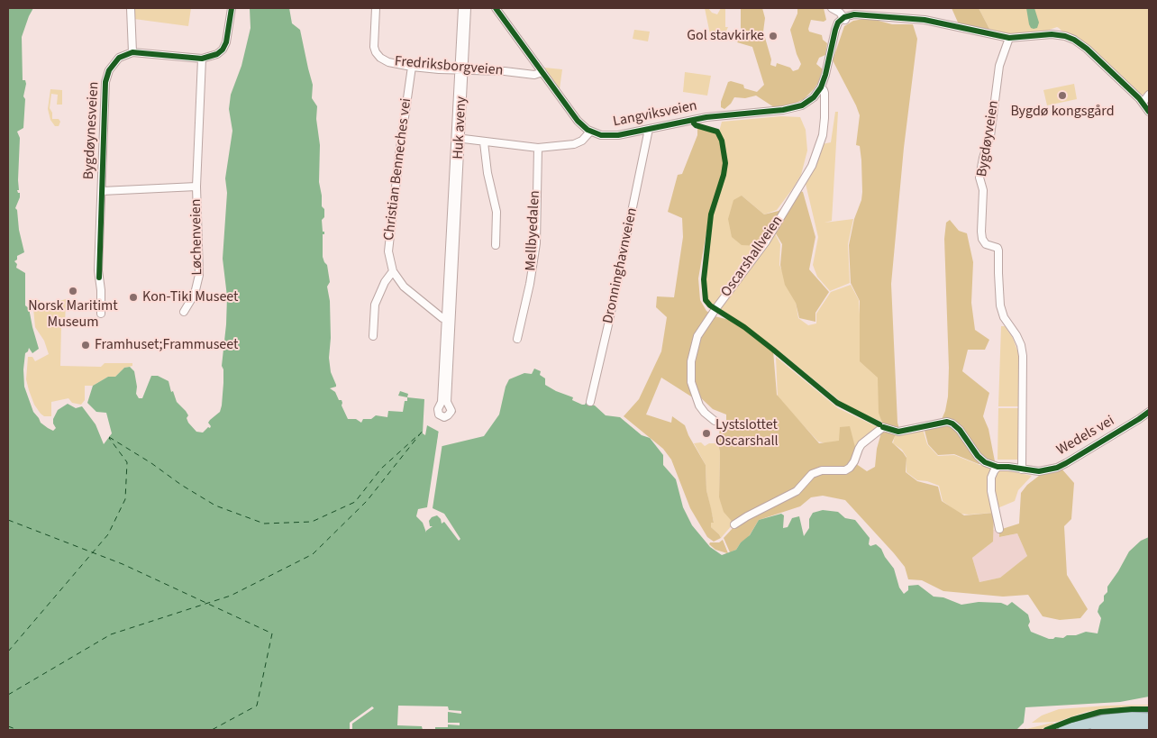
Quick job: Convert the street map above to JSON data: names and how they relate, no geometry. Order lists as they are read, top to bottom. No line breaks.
{"streets":{"street":["Fredriksborgveien","Langviksveien","Huk aveny","Bygdøynesveien","Bygdøyveien","Christian Benneches vei","Mellbyedalen","Løchenveien","Oscarshallveien","Dronninghavnveien","Wedels vei"]},"crossings":[["Fredriksborgveien","Langviksveien"],["Fredriksborgveien","Huk aveny"],["Fredriksborgveien","Christian Benneches vei"],["Langviksveien","Oscarshallveien"],["Langviksveien","Dronninghavnveien"],["Huk aveny","Christian Benneches vei"],["Bygdøynesveien","Løchenveien"],["Bygdøyveien","Wedels vei"]],"places":["Gol stavkirke","Bygdø kongsgård","Norsk Maritimt Museum","Kon-Tiki Museet","Framhuset;Frammuseet","Lystslottet Oscarshall"]}
